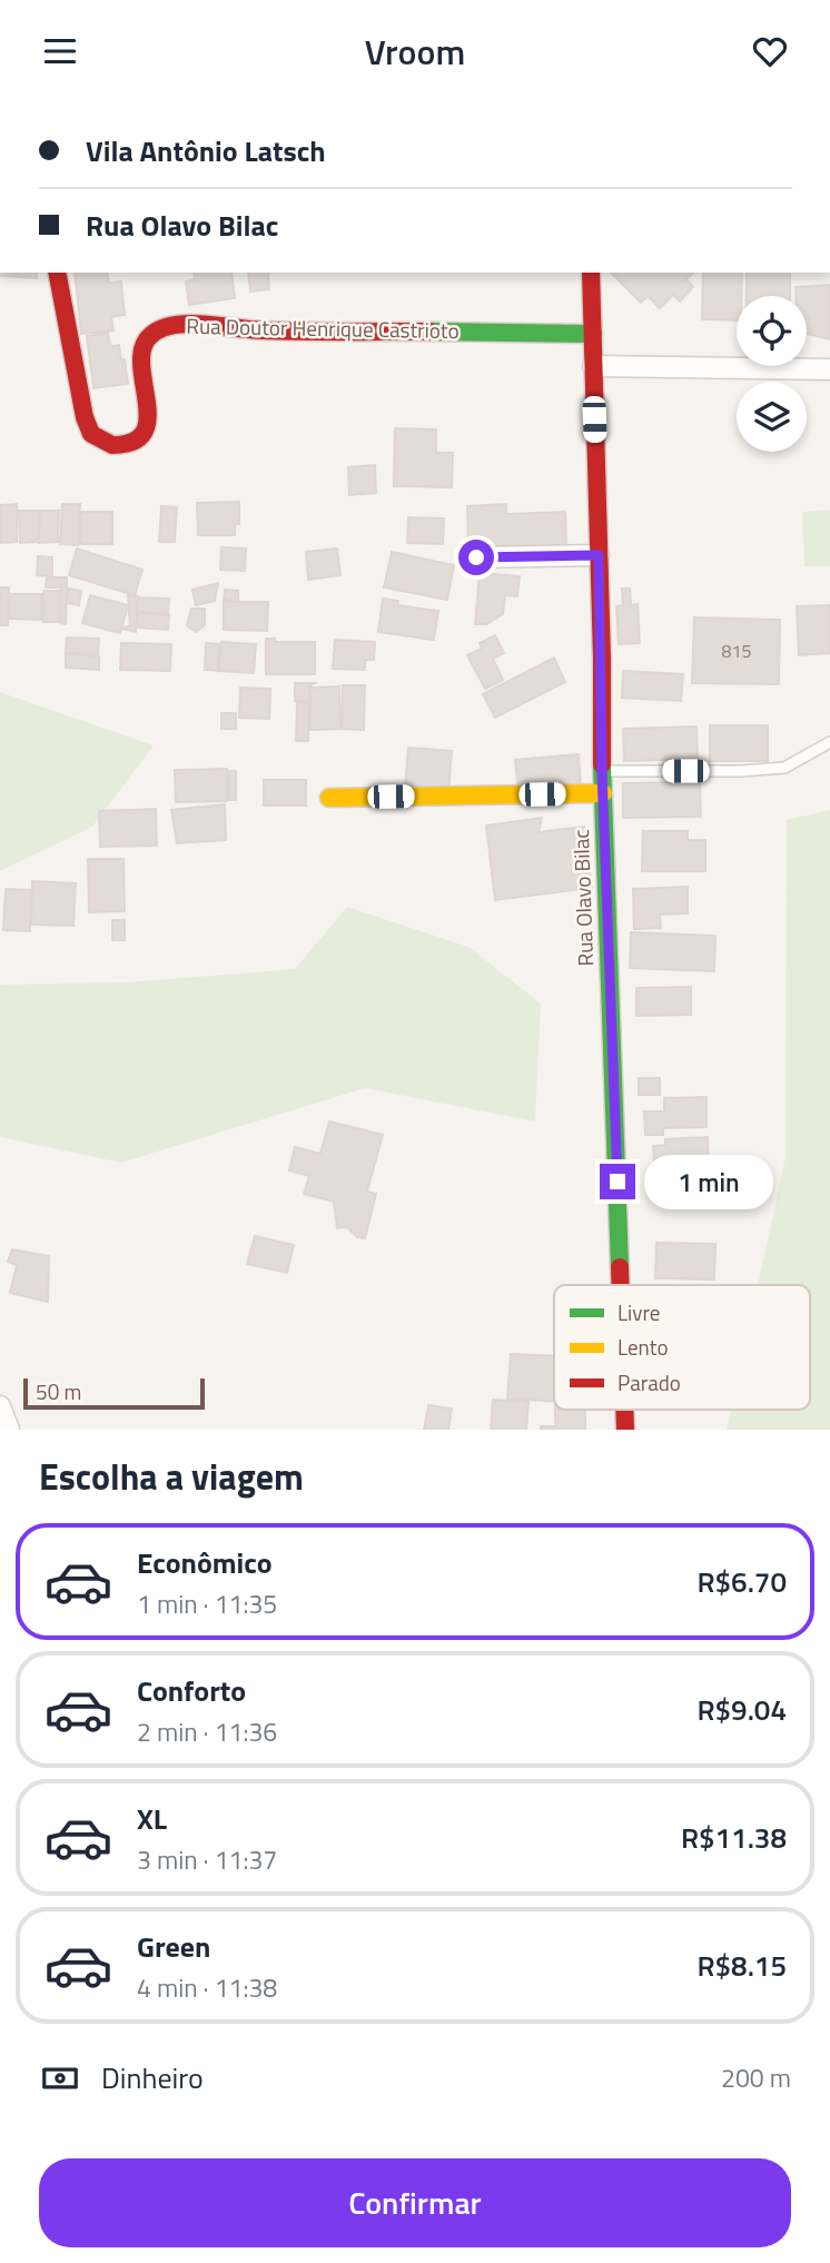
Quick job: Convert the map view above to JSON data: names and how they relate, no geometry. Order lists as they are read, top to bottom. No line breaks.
{"streets":{"main road":["Rua Doutor Henrique Castrioto","Rua Olavo Bilac"]},"crossings":[["Rua Doutor Henrique Castrioto","Rua Olavo Bilac"]],"house_numbers":["815"],"legend":["Livre","Lento","Parado"],"scale_bar":"50 m","page":{"header":"Vroom","banner":["Vila Antônio Latsch","Rua Olavo Bilac"],"bubble":"1 min","scale":"50 m","heading":"Escolha a viagem","list":[{"name":"Econômico","note":"1 min · 11:35","value":"R$6.70"},{"name":"Conforto","note":"2 min · 11:36","value":"R$9.04"},{"name":"XL","note":"3 min · 11:37","value":"R$11.38"},{"name":"Green","note":"4 min · 11:38","value":"R$8.15"}],"pay":["Dinheiro","200 m"],"buttons":"Confirmar"}}
